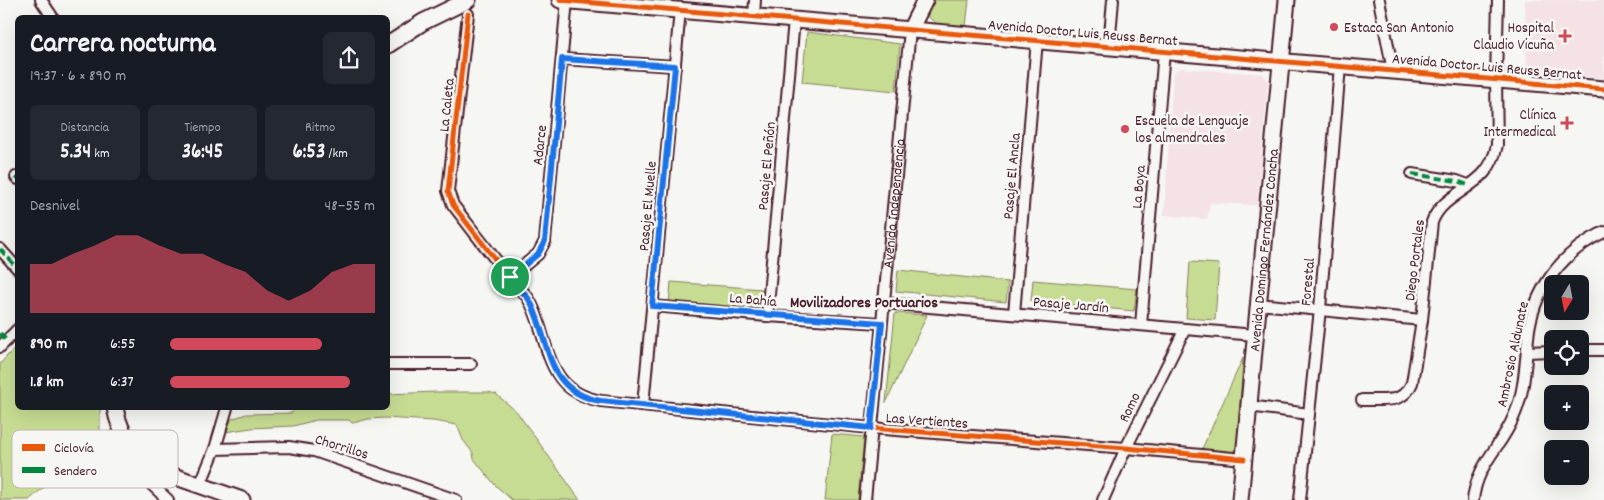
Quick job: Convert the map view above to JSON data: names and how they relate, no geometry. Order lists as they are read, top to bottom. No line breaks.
{"streets":{"street":["Avenida Doctor Luis Reuss Bernat","La Caleta","Adarce","Pasaje El Peñón","Pasaje El Ancla","La Boya","Avenida Independencia","Pasaje El Muelle","Avenida Domingo Fernández Concha","Diego Portales","Forestal","La Bahía","Pasaje Jardín","Ambrosio Aldunate","Romo","Las Vertientes","Chorrillos"]},"crossings":[["Avenida Doctor Luis Reuss Bernat","Adarce"],["Avenida Doctor Luis Reuss Bernat","Pasaje El Peñón"],["Avenida Doctor Luis Reuss Bernat","Pasaje El Ancla"],["Avenida Doctor Luis Reuss Bernat","La Boya"],["Avenida Doctor Luis Reuss Bernat","Avenida Independencia"],["Avenida Doctor Luis Reuss Bernat","Pasaje El Muelle"],["Avenida Doctor Luis Reuss Bernat","Avenida Domingo Fernández Concha"],["Avenida Doctor Luis Reuss Bernat","Diego Portales"],["Avenida Doctor Luis Reuss Bernat","Forestal"],["La Caleta","Las Vertientes"],["Adarce","Las Vertientes"],["Pasaje El Peñón","La Bahía"],["Pasaje El Ancla","Pasaje Jardín"],["La Boya","Pasaje Jardín"],["Avenida Independencia","La Bahía"],["Avenida Independencia","Pasaje Jardín"],["Avenida Independencia","Las Vertientes"],["Pasaje El Muelle","La Bahía"],["Pasaje El Muelle","Las Vertientes"],["Avenida Domingo Fernández Concha","Pasaje Jardín"],["Avenida Domingo Fernández Concha","Las Vertientes"],["Pasaje Jardín","Romo"],["Romo","Las Vertientes"]],"districts":["Movilizadores Portuarios"],"places":{"other":["Estaca San Antonio","Escuela de Lenguaje los almendrales"],"health":["Hospital Claudio Vicuña","Clínica Intermedical"]},"legend":["Ciclovía","Sendero"],"north":"bottom","page":{"heading":["Carrera nocturna","19:37 · 6 × 890 m"],"stats":[["Distancia","5.34 km"],["Tiempo","36:45"],["Ritmo","6:53 /km"]],"chart":["Desnivel","48–55 m"],"map_buttons":["+","−"],"list":[{"name":"890 m","note":"6:55"},{"name":"1.8 km","note":"6:37"}]}}
